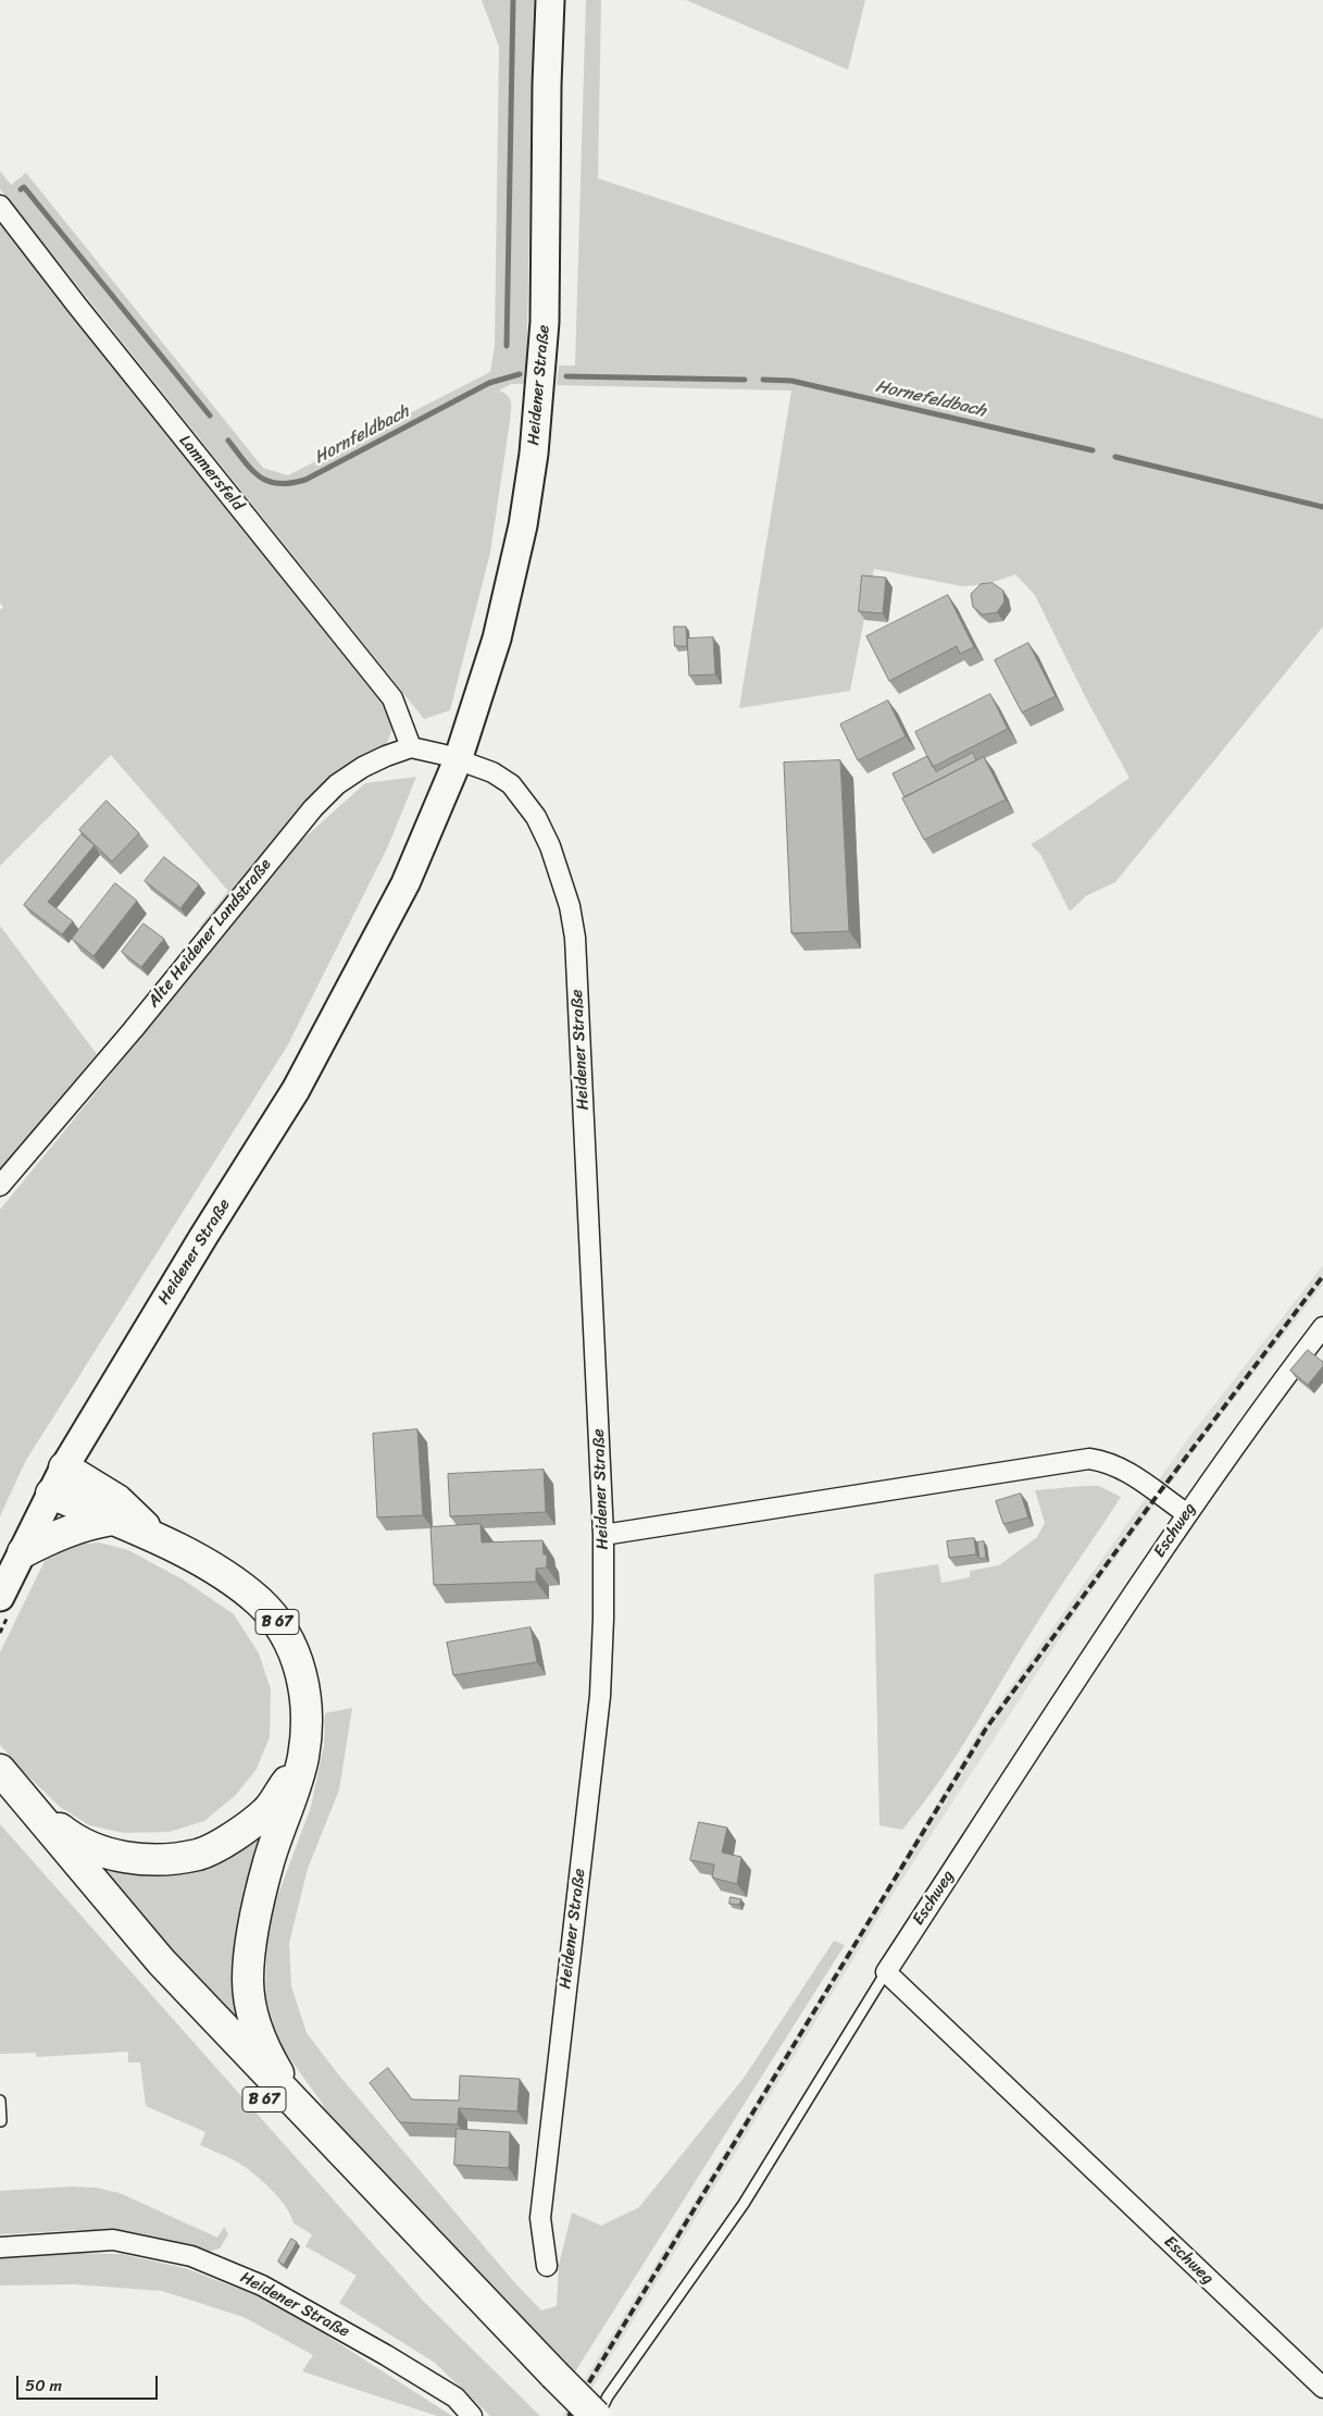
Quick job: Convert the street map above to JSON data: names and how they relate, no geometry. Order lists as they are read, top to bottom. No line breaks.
{"streets":{"highway":["B 67"],"main road":["Heidener Straße"],"street":["Lammersfeld","Alte Heidener Landstraße","Eschweg"]},"crossings":[["Lammersfeld","Alte Heidener Landstraße"]],"water":["Hornefeldbach","Hornfeldbach"],"scale_bar":"50 m"}
